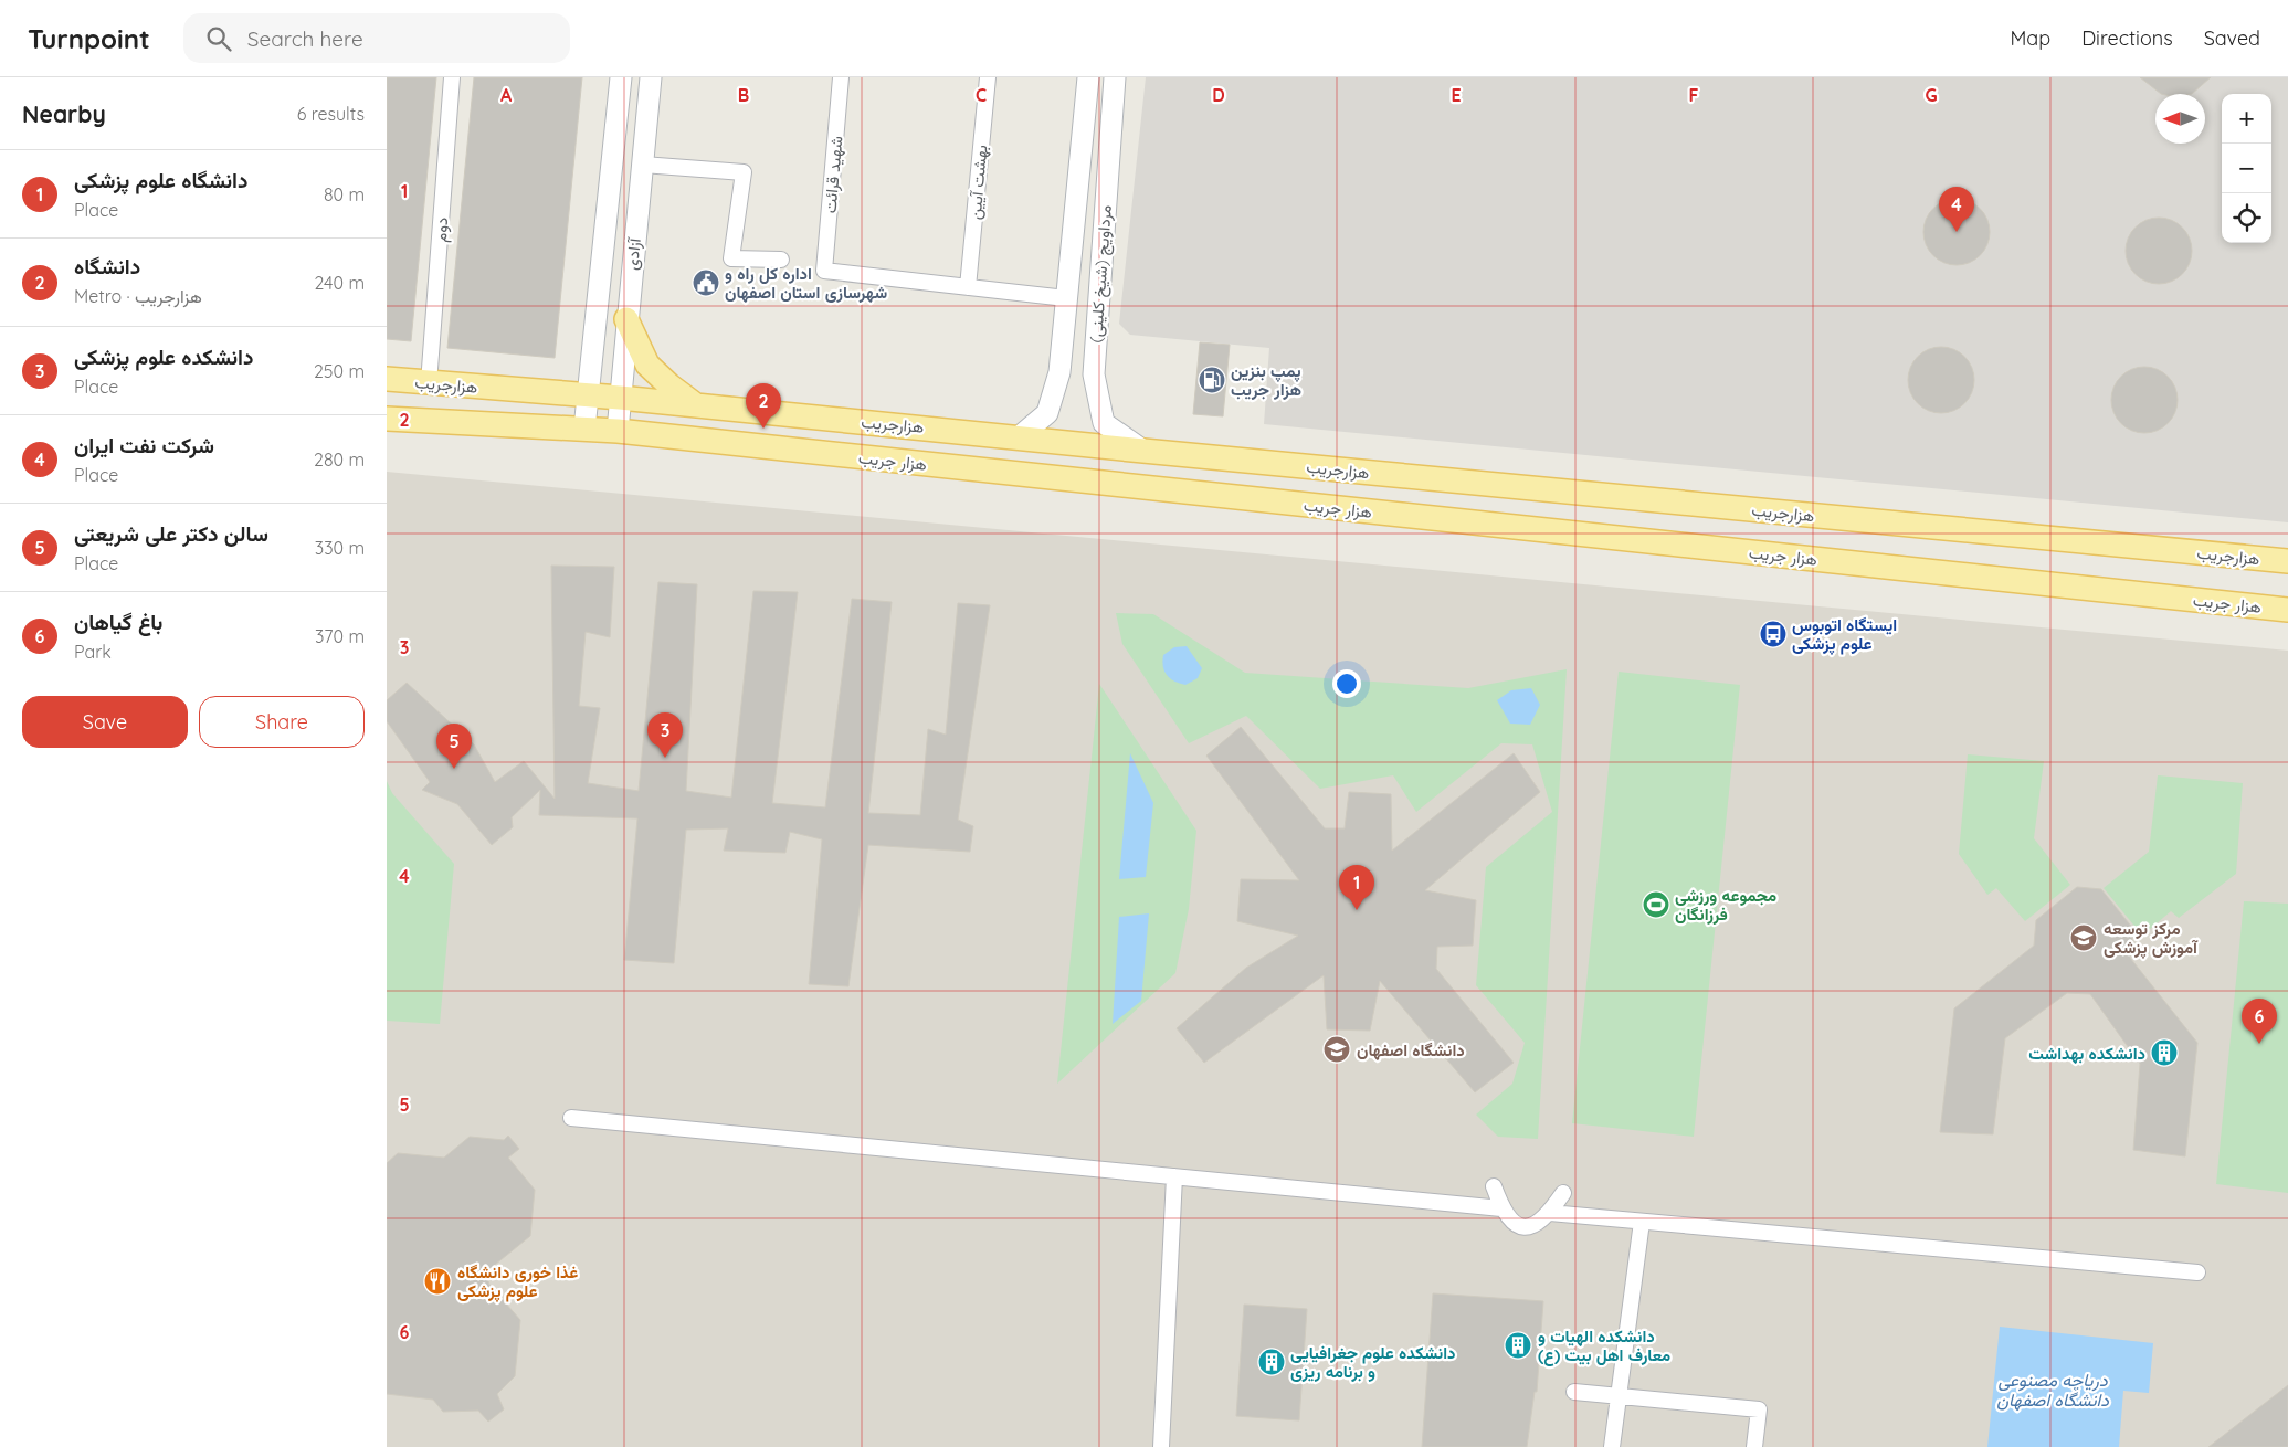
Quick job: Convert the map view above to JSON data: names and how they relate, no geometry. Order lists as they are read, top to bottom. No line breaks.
{"streets":{"main road":["آزادی","مرداویج (شیخ کلینی)","هزارجریب","هزار جریب"],"street":["شهید قرائت","بهشت آیین","دوم"]},"crossings":[["شهید قرائت","بهشت آیین"],["دوم","هزارجریب"],["آزادی","هزارجریب"],["آزادی","هزار جریب"],["مرداویج (شیخ کلینی)","هزارجریب"]],"water":["دریاچه مصنوعی دانشگاه اصفهان"],"places":{"public building":["اداره کل راه و شهرسازی استان اصفهان"],"fuel station":["پمپ بنزین هزار جریب"],"bus stop":["ایستگاه اتوبوس علوم پزشکی"],"sports":["مجموعه ورزشی فرزانگان"],"school or university":["مرکز توسعه آموزش پزشکی","دانشگاه اصفهان"],"building":["دانشکده بهداشت","دانشکده الهیات و معارف اهل بیت (ع)","دانشکده علوم جغرافیایی و برنامه ریزی"],"restaurant":["غذا خوری دانشگاه علوم پزشکی"]},"north":"left","page":{"header":"Turnpoint","search":"Search here","nav":["Map","Directions","Saved"],"heading":["Nearby","6 results"],"map_buttons":["+","−"],"list":[{"mark":"1","name":"دانشگاه علوم پزشکی","note":"Place","value":"80 m"},{"mark":"2","name":"دانشگاه","note":"Metro · هزارجریب","value":"240 m"},{"mark":"3","name":"دانشکده علوم پزشکی","note":"Place","value":"250 m"},{"mark":"4","name":"شرکت نفت ایران","note":"Place","value":"280 m"},{"mark":"5","name":"سالن دکتر علی شریعتی","note":"Place","value":"330 m"},{"mark":"6","name":"باغ گیاهان","note":"Park","value":"370 m"}],"pins":["4","2","3","5","1","6"],"buttons":["Save","Share"]},"grid":{"columns":["A","B","C","D","E","F","G"],"rows":["1","2","3","4","5","6"]}}
